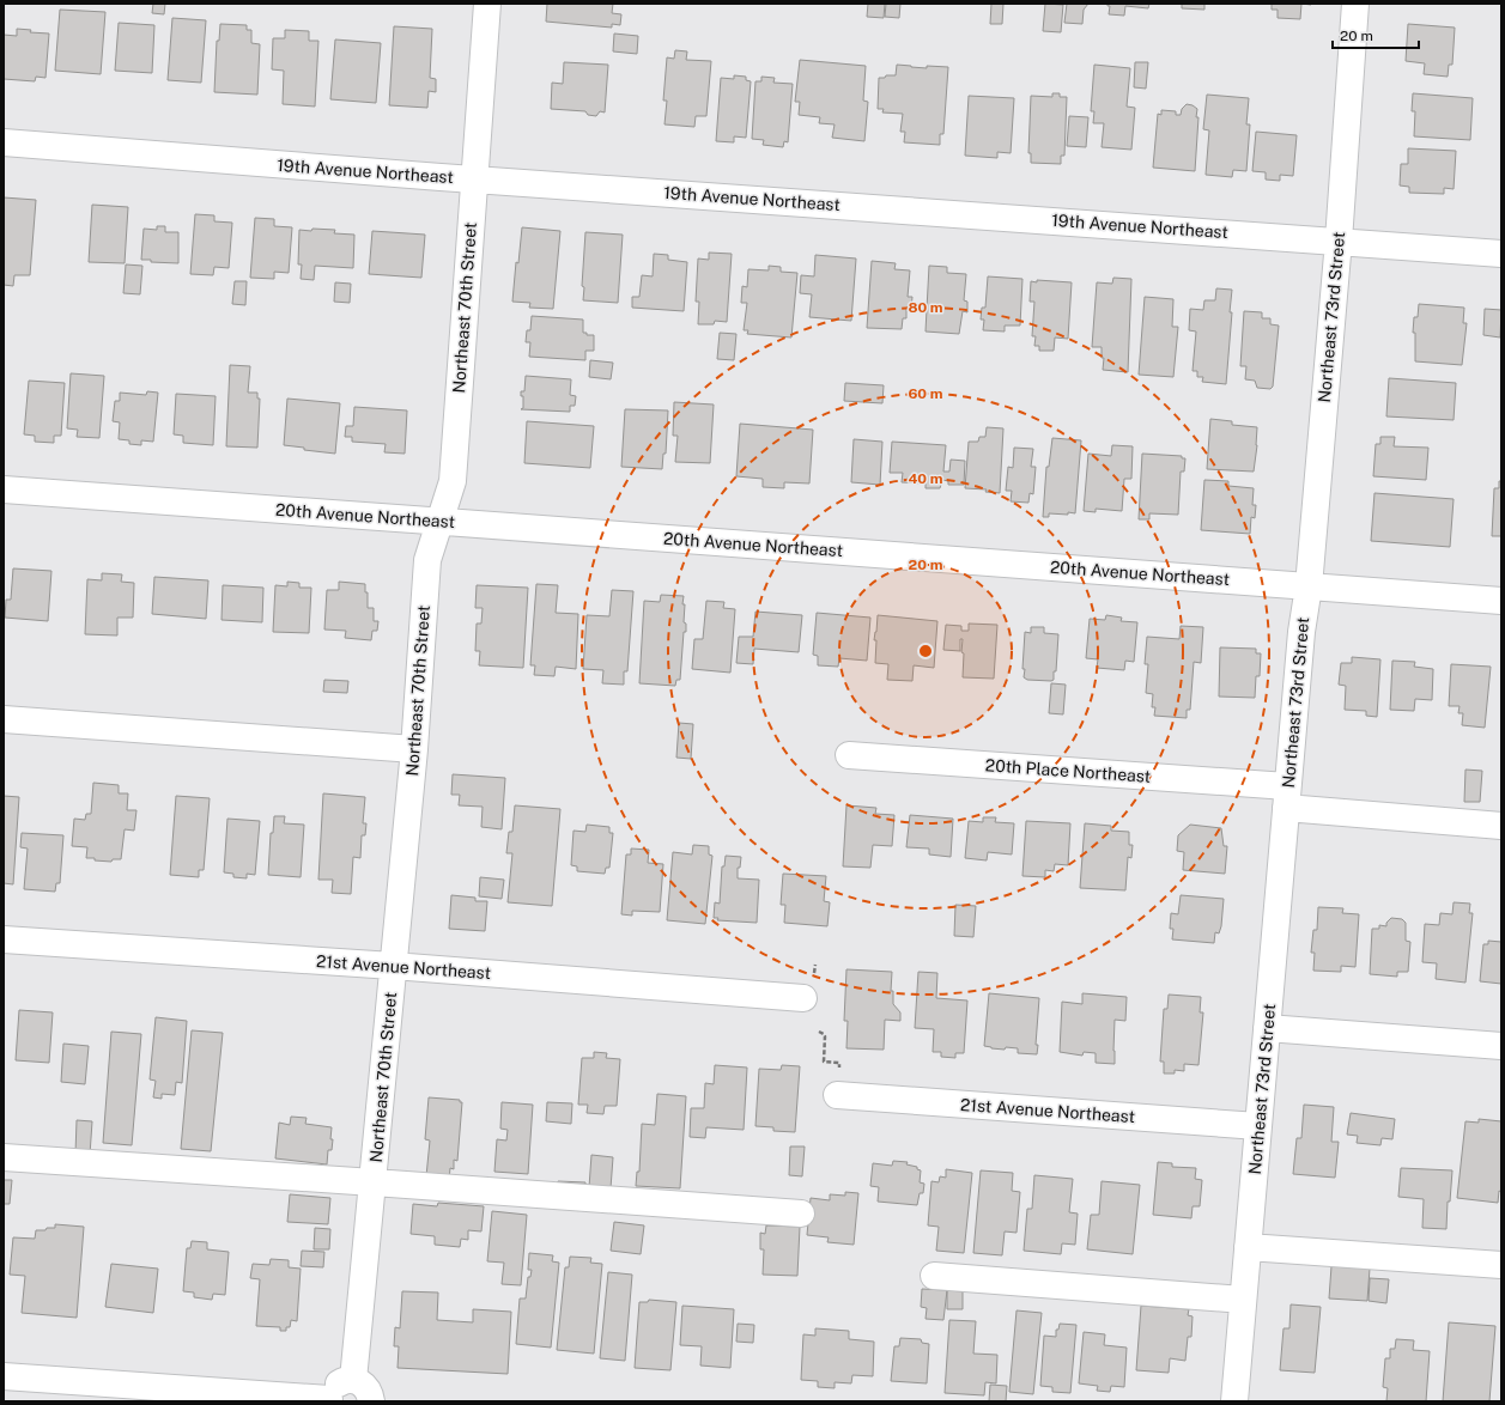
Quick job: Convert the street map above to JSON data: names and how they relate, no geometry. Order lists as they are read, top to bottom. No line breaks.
{"streets":{"street":["19th Avenue Northeast","Northeast 70th Street","Northeast 73rd Street","20th Avenue Northeast","20th Place Northeast","21st Avenue Northeast"]},"crossings":[["19th Avenue Northeast","Northeast 70th Street"],["19th Avenue Northeast","Northeast 73rd Street"],["Northeast 70th Street","20th Avenue Northeast"],["Northeast 70th Street","21st Avenue Northeast"],["Northeast 73rd Street","20th Avenue Northeast"],["Northeast 73rd Street","20th Place Northeast"],["Northeast 73rd Street","21st Avenue Northeast"]],"scale_bar":"20 m","rings":["80 m","60 m","40 m","20 m"]}
